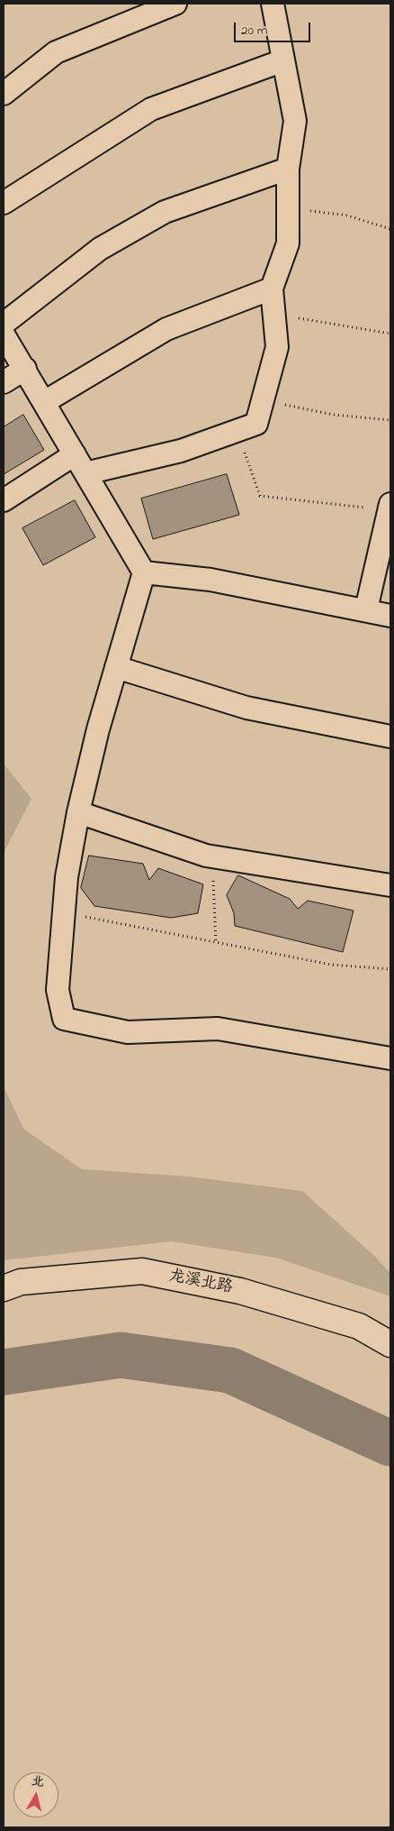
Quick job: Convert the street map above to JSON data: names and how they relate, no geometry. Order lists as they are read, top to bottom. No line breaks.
{"streets":{"street":["龙溪北路"]},"scale_bar":"20 m","north":"top"}
